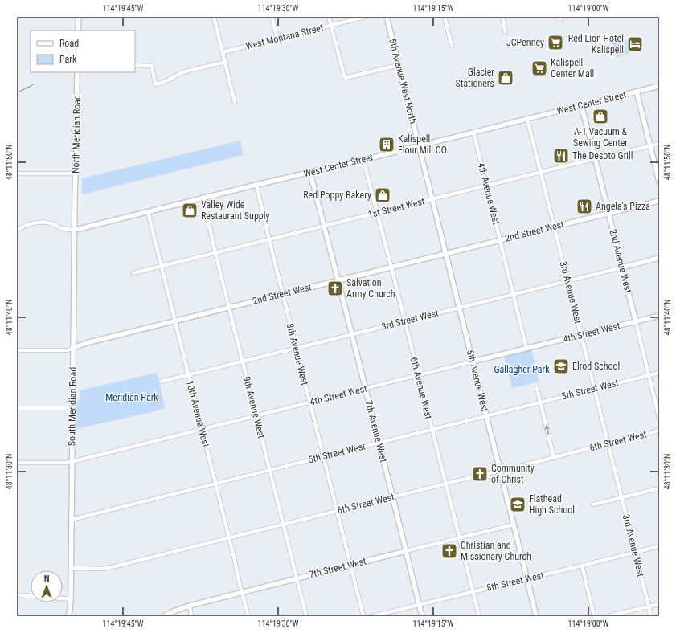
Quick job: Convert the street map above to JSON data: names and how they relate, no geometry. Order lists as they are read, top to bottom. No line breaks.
{"streets":{"street":["West Montana Street","5th Avenue West North","West Center Street","North Meridian Road","4th Avenue West","1st Street West","2nd Street West","2nd Avenue West","3rd Avenue West","3rd Street West","4th Street West","8th Avenue West","5th Avenue West","6th Avenue West","5th Street West","South Meridian Road","9th Avenue West","10th Avenue West","7th Avenue West","6th Street West","7th Street West","8th Street West"]},"crossings":[["5th Avenue West North","West Center Street"],["5th Avenue West North","5th Avenue West"],["West Center Street","4th Avenue West"],["West Center Street","2nd Avenue West"],["West Center Street","3rd Avenue West"],["West Center Street","8th Avenue West"],["West Center Street","5th Avenue West"],["West Center Street","6th Avenue West"],["West Center Street","South Meridian Road"],["West Center Street","9th Avenue West"],["West Center Street","10th Avenue West"],["West Center Street","7th Avenue West"],["North Meridian Road","South Meridian Road"],["4th Avenue West","1st Street West"],["4th Avenue West","2nd Street West"],["4th Avenue West","3rd Street West"],["4th Avenue West","4th Street West"],["1st Street West","2nd Avenue West"],["1st Street West","3rd Avenue West"],["1st Street West","8th Avenue West"],["1st Street West","5th Avenue West"],["1st Street West","6th Avenue West"],["1st Street West","9th Avenue West"],["1st Street West","10th Avenue West"],["1st Street West","7th Avenue West"],["2nd Street West","2nd Avenue West"],["2nd Street West","3rd Avenue West"],["2nd Street West","8th Avenue West"],["2nd Street West","5th Avenue West"],["2nd Street West","6th Avenue West"],["2nd Street West","South Meridian Road"],["2nd Street West","9th Avenue West"],["2nd Street West","10th Avenue West"],["2nd Street West","7th Avenue West"],["2nd Avenue West","3rd Street West"],["2nd Avenue West","4th Street West"],["2nd Avenue West","5th Street West"],["3rd Avenue West","3rd Street West"],["3rd Avenue West","4th Street West"],["3rd Avenue West","5th Street West"],["3rd Avenue West","6th Street West"],["3rd Avenue West","8th Street West"],["3rd Street West","8th Avenue West"],["3rd Street West","5th Avenue West"],["3rd Street West","6th Avenue West"],["3rd Street West","9th Avenue West"],["3rd Street West","10th Avenue West"],["3rd Street West","7th Avenue West"],["4th Street West","8th Avenue West"],["4th Street West","5th Avenue West"],["4th Street West","6th Avenue West"],["4th Street West","South Meridian Road"],["4th Street West","9th Avenue West"],["4th Street West","10th Avenue West"],["4th Street West","7th Avenue West"],["8th Avenue West","5th Street West"],["8th Avenue West","6th Street West"],["8th Avenue West","7th Street West"],["5th Avenue West","5th Street West"],["5th Avenue West","6th Street West"],["5th Avenue West","7th Street West"],["5th Avenue West","8th Street West"],["6th Avenue West","5th Street West"],["6th Avenue West","6th Street West"],["6th Avenue West","7th Street West"],["6th Avenue West","8th Street West"],["5th Street West","South Meridian Road"],["5th Street West","9th Avenue West"],["5th Street West","10th Avenue West"],["5th Street West","7th Avenue West"],["South Meridian Road","6th Street West"],["9th Avenue West","6th Street West"],["9th Avenue West","7th Street West"],["10th Avenue West","6th Street West"],["10th Avenue West","7th Street West"],["7th Avenue West","6th Street West"],["7th Avenue West","7th Street West"],["7th Avenue West","8th Street West"]],"parks":["Gallagher Park","Meridian Park"],"places":{"supermarket":["JCPenney","Kalispell Center Mall"],"hotel":["Red Lion Hotel Kalispell"],"shop":["Glacier Stationers","A-1 Vacuum & Sewing Center","Red Poppy Bakery","Valley Wide Restaurant Supply"],"building":["Kalispell Flour Mill CO."],"restaurant":["The Desoto Grill","Angela's Pizza"],"church":["Salvation Army Church","Community of Christ","Christian and Missionary Church"],"school or university":["Elrod School","Flathead High School"]},"legend":["Road","Park"],"north":"top","coordinates":["114°19'45\"W","114°19'30\"W","114°19'15\"W","114°19'00\"W","48°11'50\"N","48°11'40\"N","48°11'30\"N"]}
